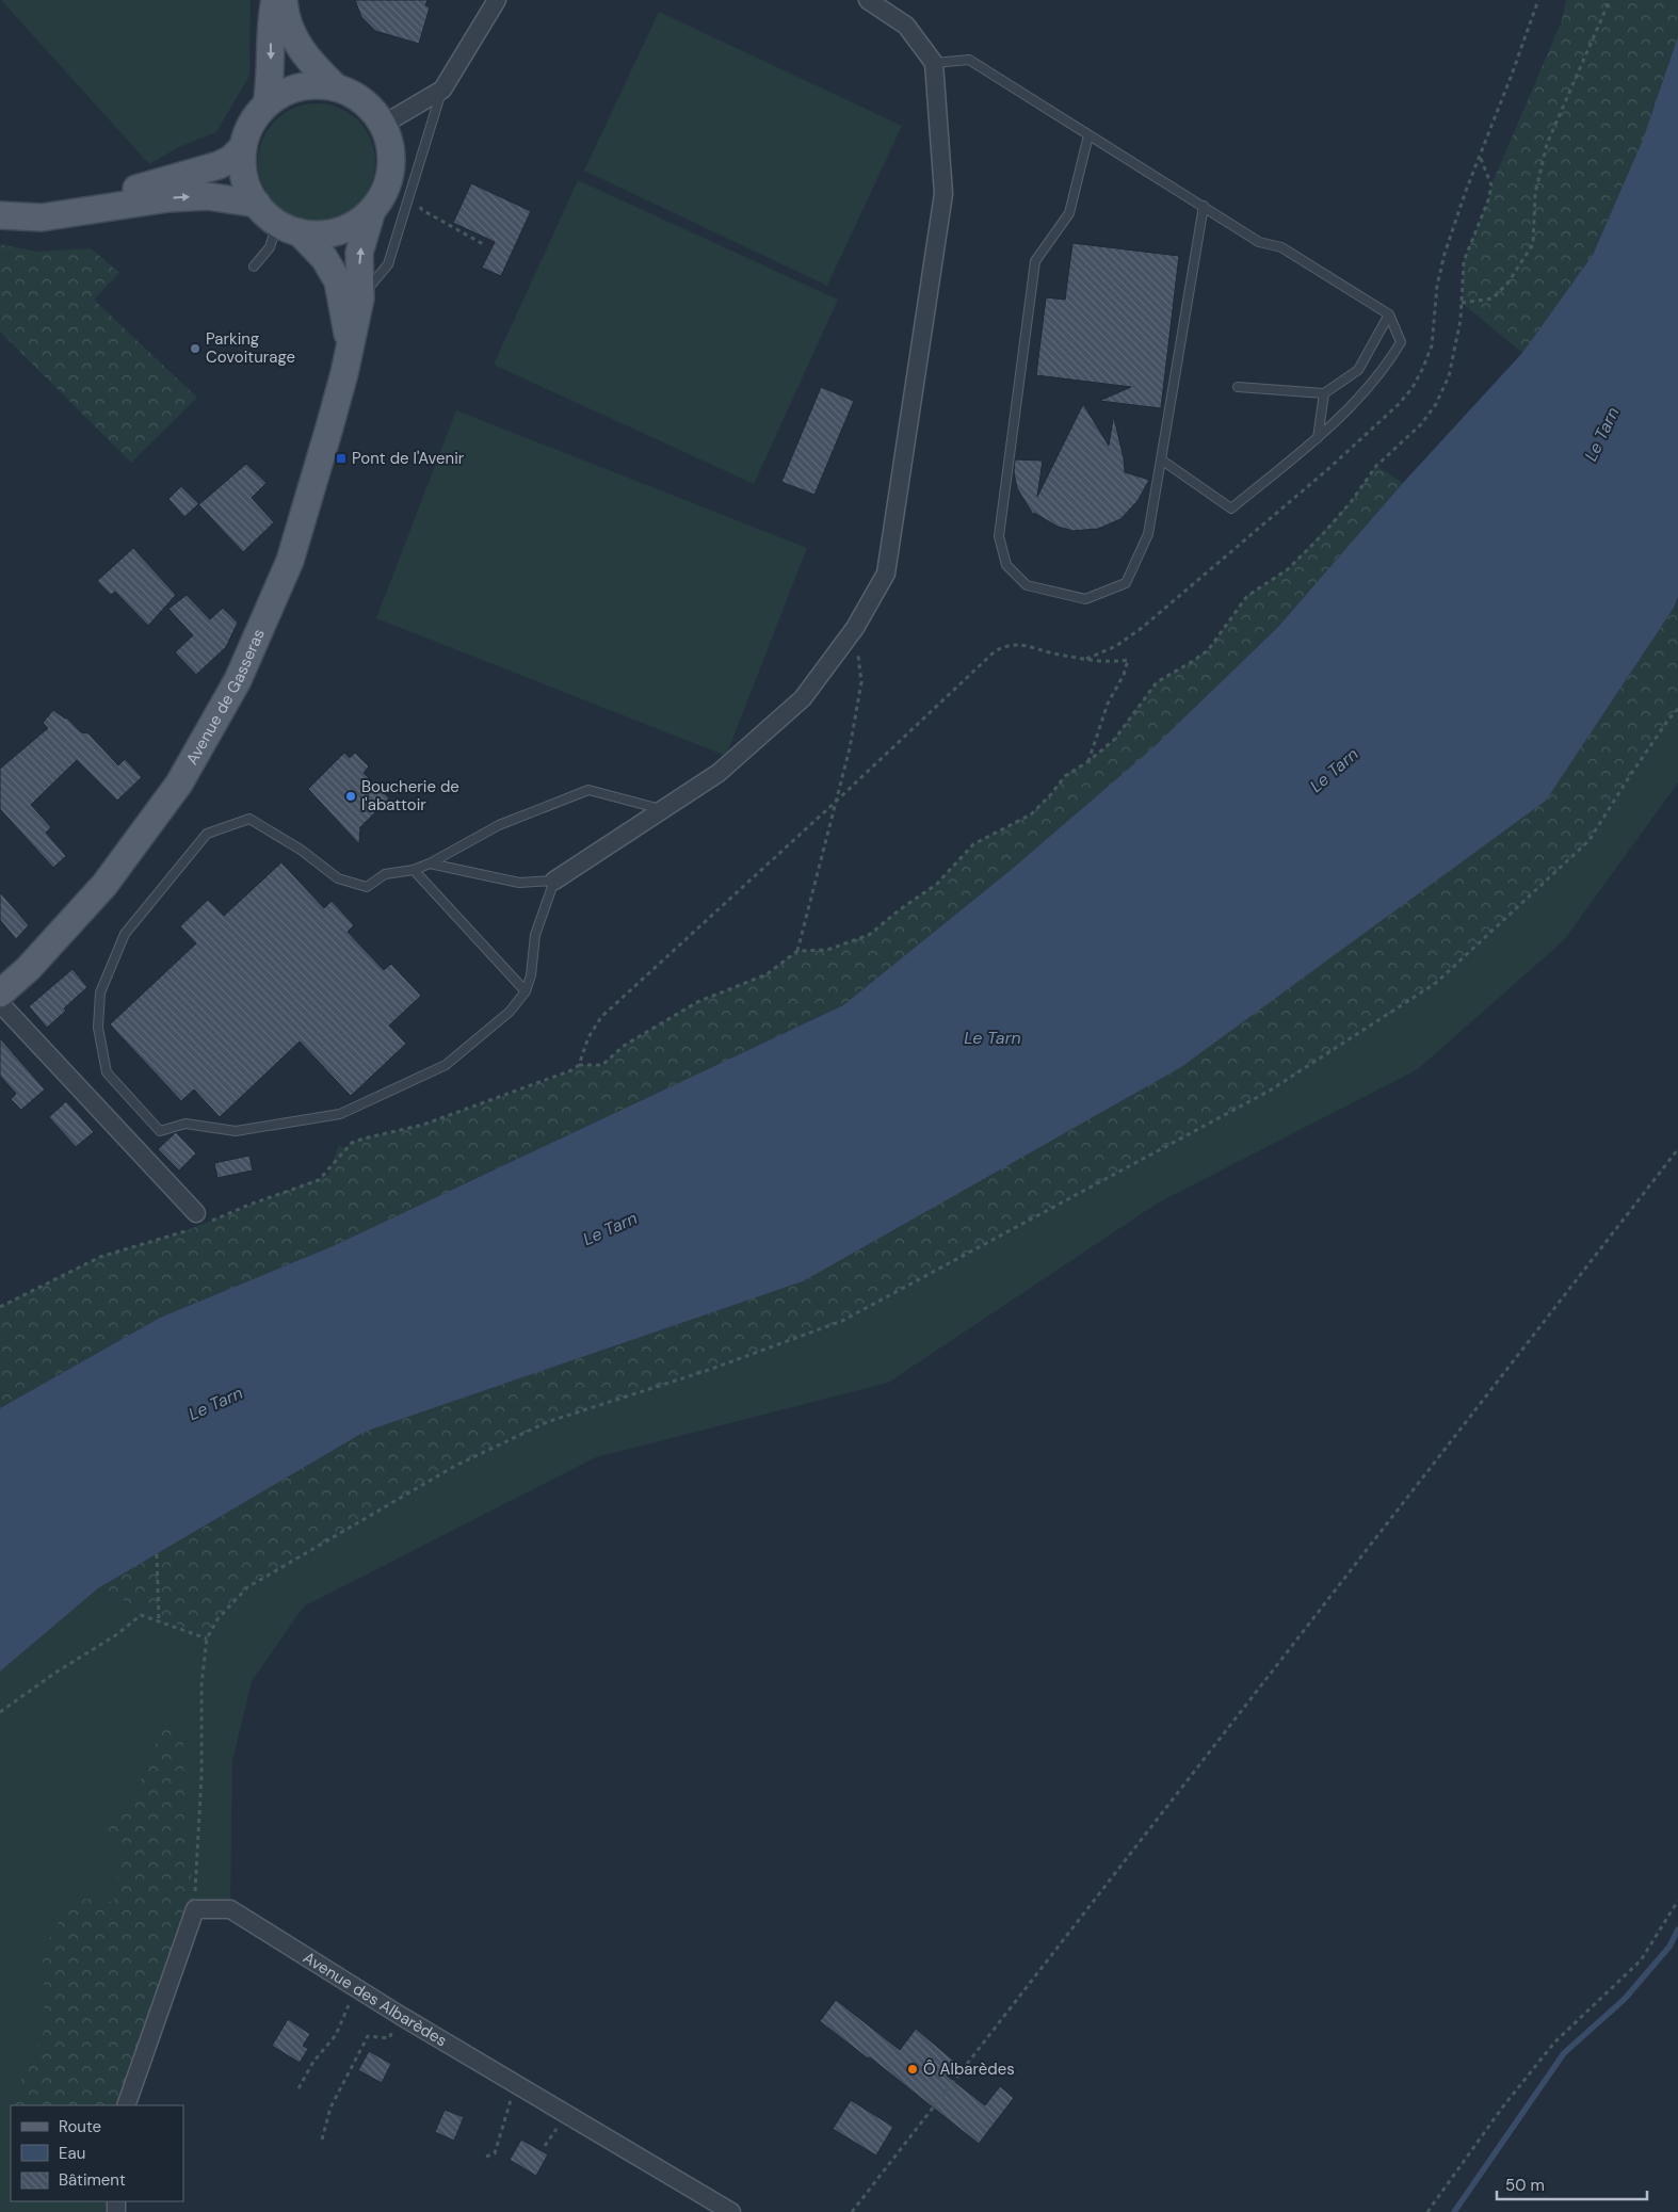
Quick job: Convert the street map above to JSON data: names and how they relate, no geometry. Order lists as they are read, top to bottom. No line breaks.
{"streets":{"main road":["Avenue de Gasseras"],"street":["Avenue des Albarèdes"]},"water":["Le Tarn"],"places":{"other":["Parking Covoiturage","Boucherie de l'abattoir","Ô Albarèdes"],"transit":["Pont de l'Avenir"]},"legend":["Route","Eau","Bâtiment"],"scale_bar":"50 m"}
